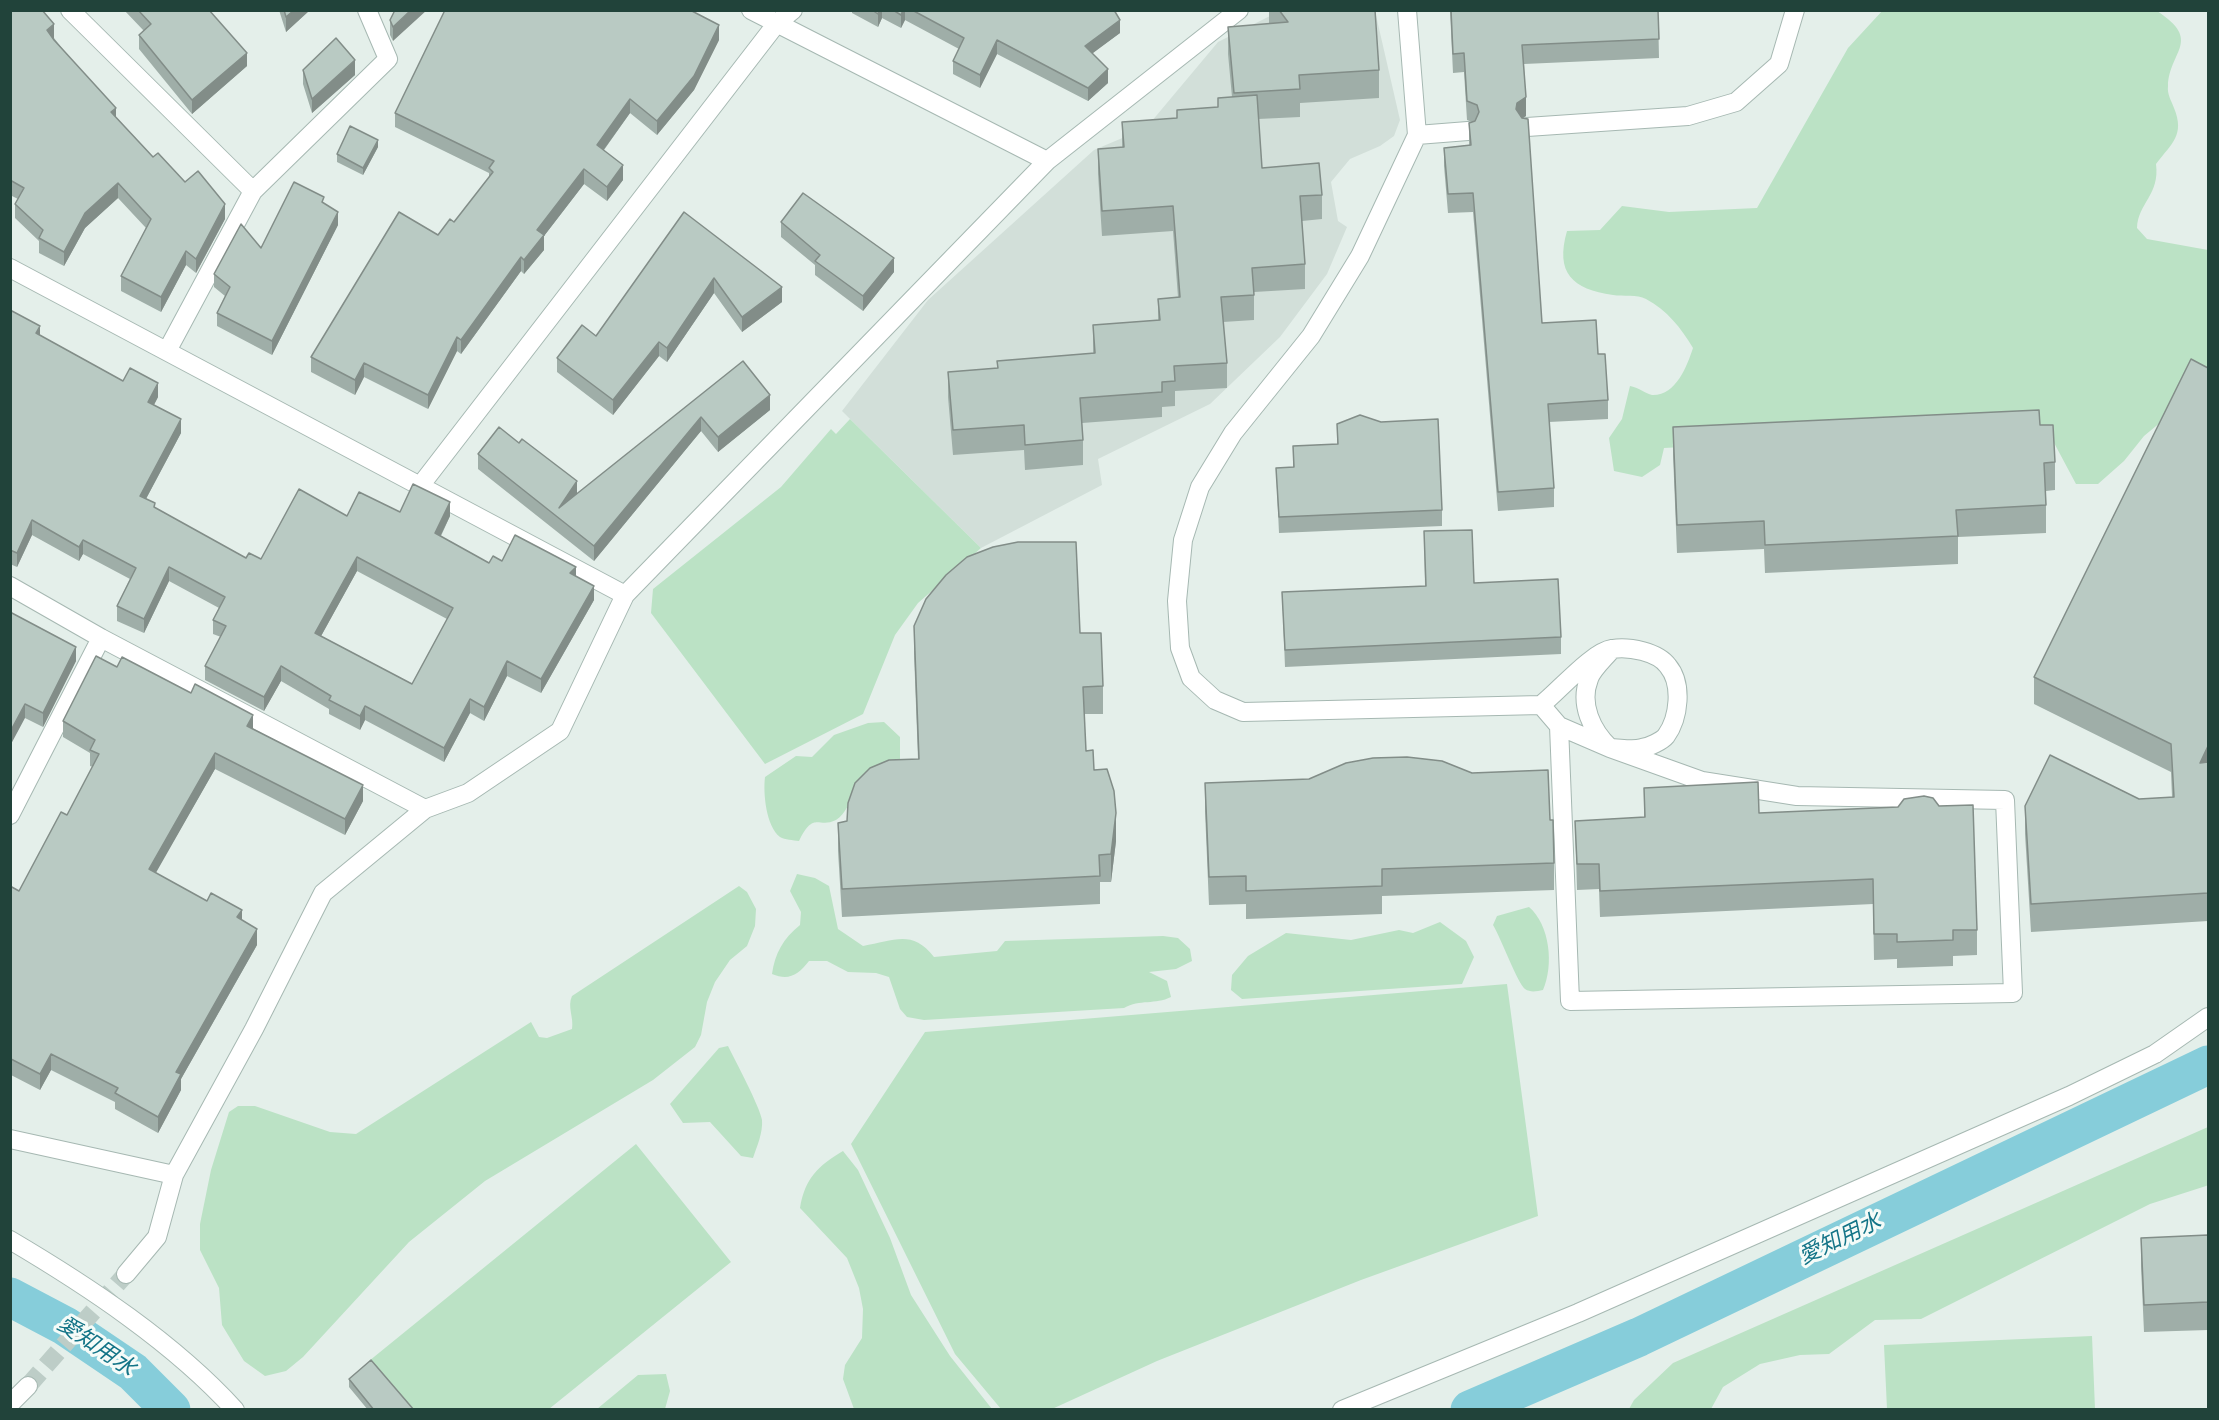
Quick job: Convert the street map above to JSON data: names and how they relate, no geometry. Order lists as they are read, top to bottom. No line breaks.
{"water":["愛知用水"]}
